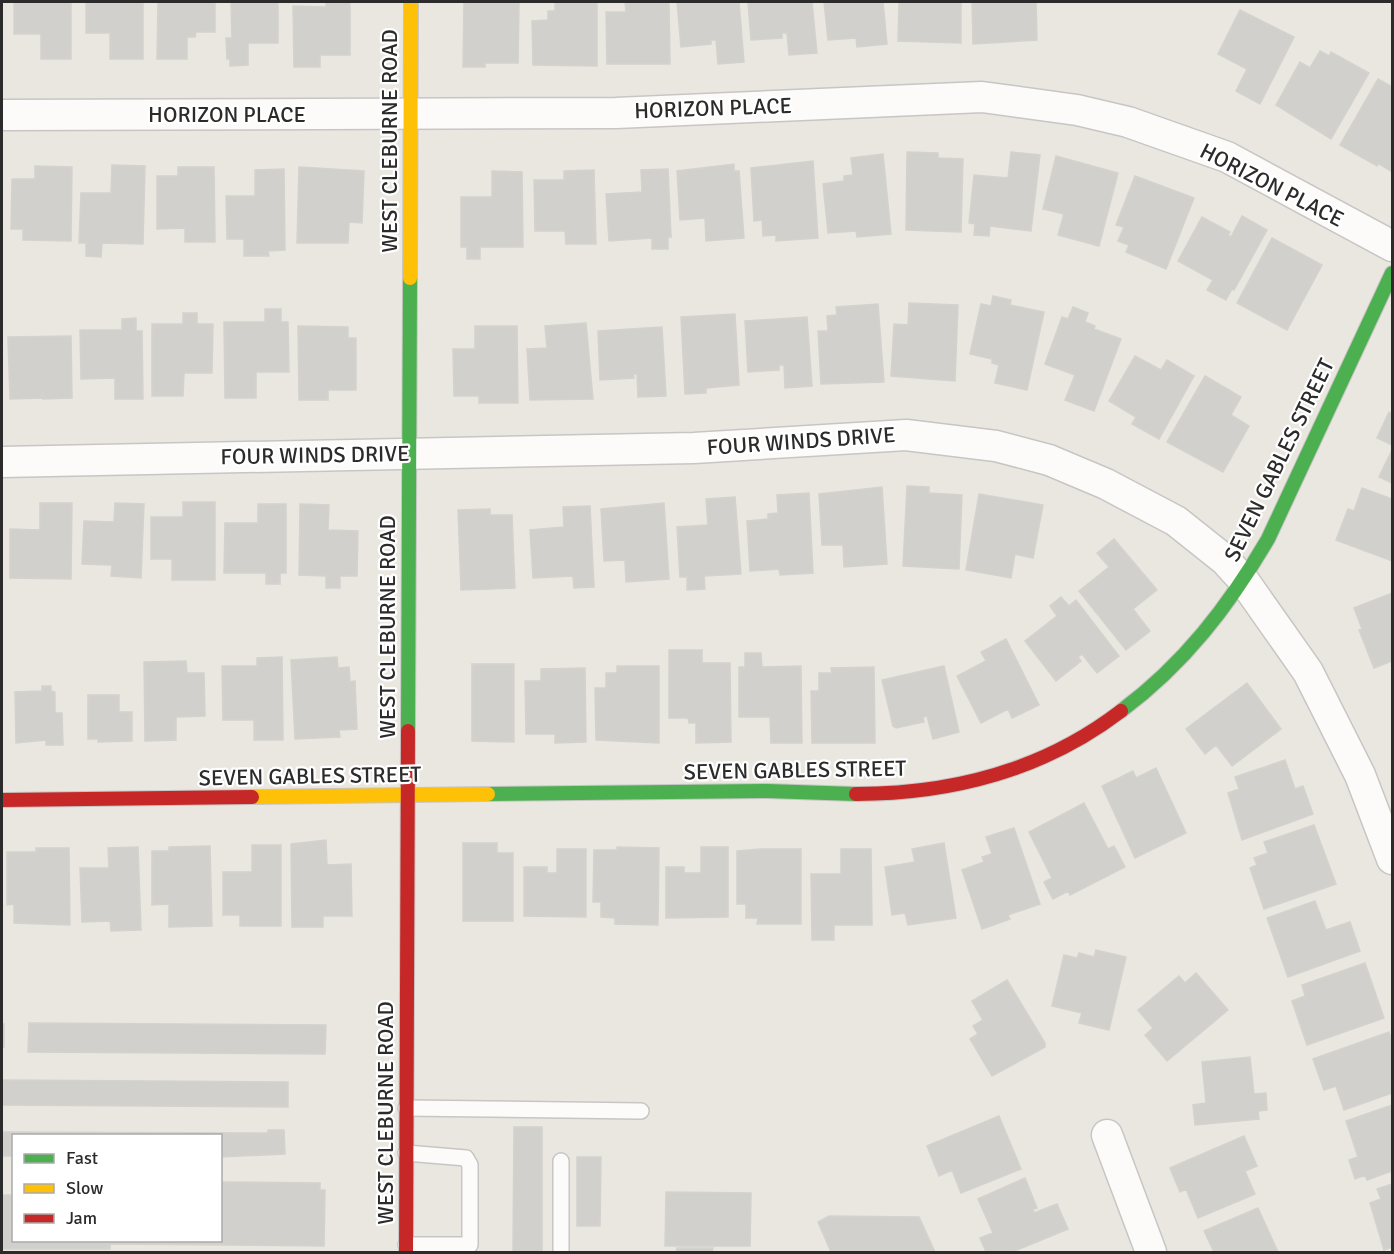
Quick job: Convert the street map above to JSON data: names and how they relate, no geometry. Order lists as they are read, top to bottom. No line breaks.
{"streets":{"street":["HORIZON PLACE","WEST CLEBURNE ROAD","FOUR WINDS DRIVE","SEVEN GABLES STREET"]},"crossings":[["HORIZON PLACE","WEST CLEBURNE ROAD"],["WEST CLEBURNE ROAD","FOUR WINDS DRIVE"],["WEST CLEBURNE ROAD","SEVEN GABLES STREET"],["FOUR WINDS DRIVE","SEVEN GABLES STREET"]],"legend":["Fast","Slow","Jam"]}
